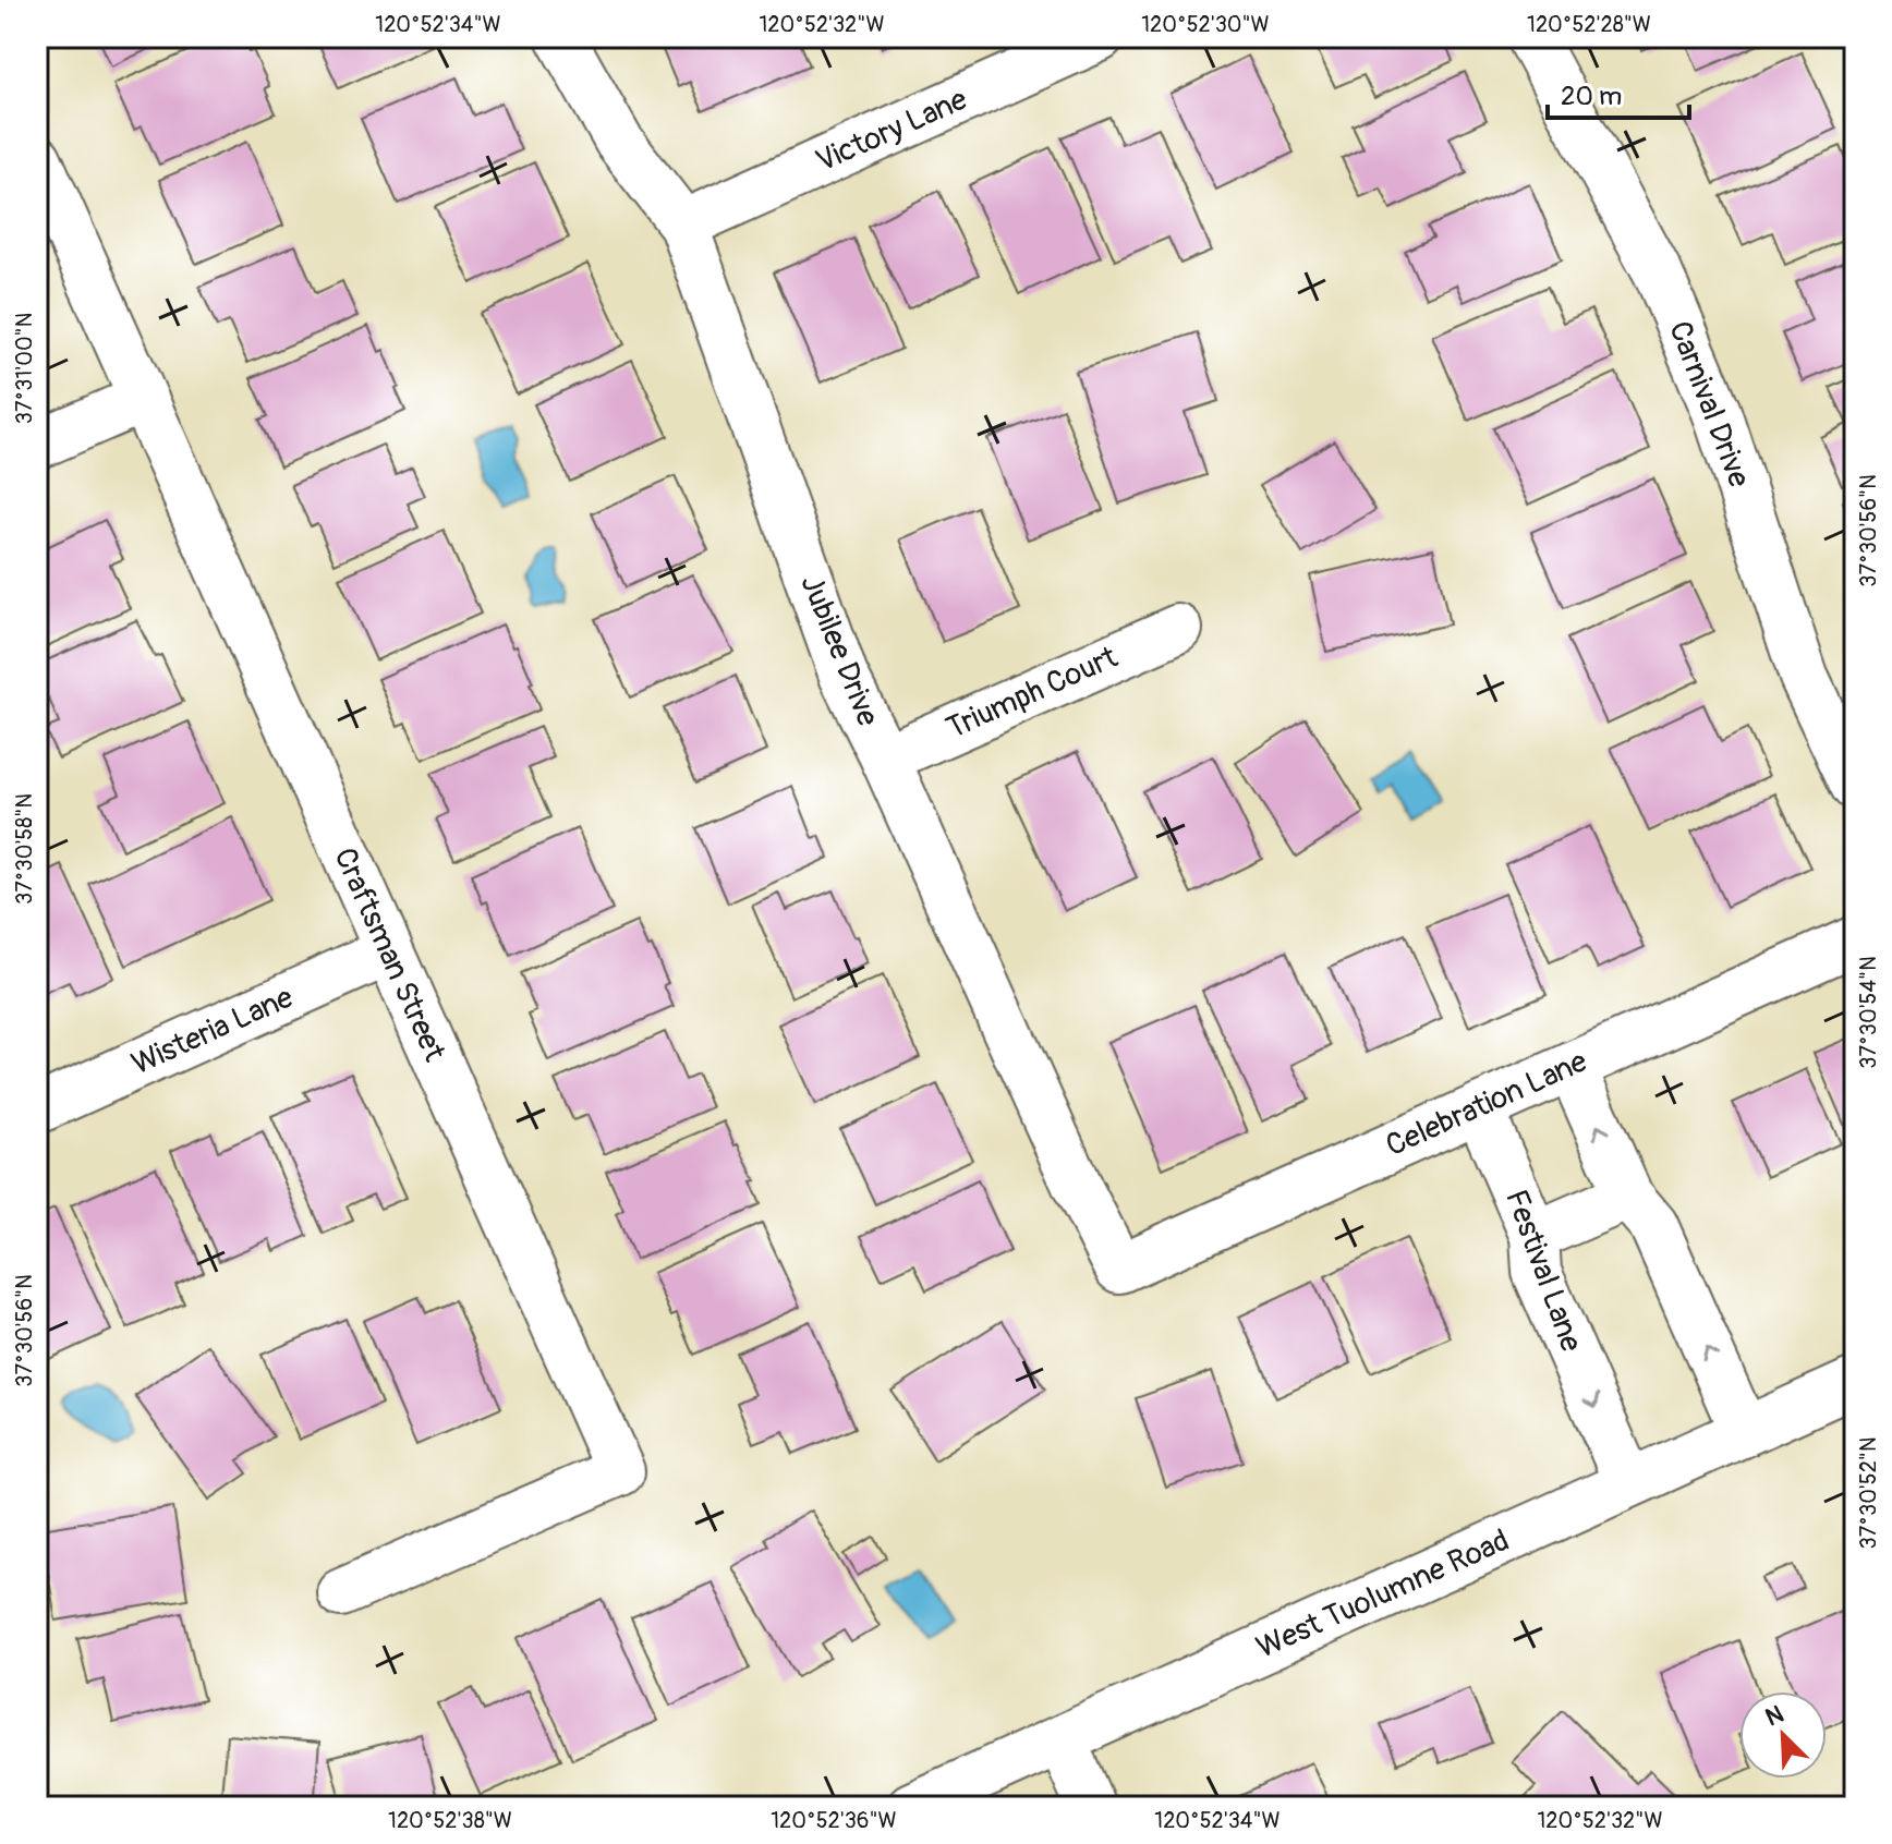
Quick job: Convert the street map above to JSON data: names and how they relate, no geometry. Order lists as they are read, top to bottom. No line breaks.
{"streets":{"street":["Victory Lane","Carnival Drive","Jubilee Drive","Triumph Court","Craftsman Street","Wisteria Lane","Celebration Lane","Festival Lane","West Tuolumne Road"]},"crossings":[["Victory Lane","Jubilee Drive"],["Jubilee Drive","Triumph Court"],["Jubilee Drive","Celebration Lane"],["Craftsman Street","Wisteria Lane"],["Celebration Lane","Festival Lane"],["Festival Lane","West Tuolumne Road"]],"scale_bar":"20 m","north":"top left","coordinates":["120°52'34\"W","120°52'32\"W","120°52'30\"W","120°52'28\"W","37°31'00\"N","37°30'56\"N","37°30'58\"N","37°30'54\"N","37°30'52\"N","120°52'38\"W","120°52'36\"W"]}
